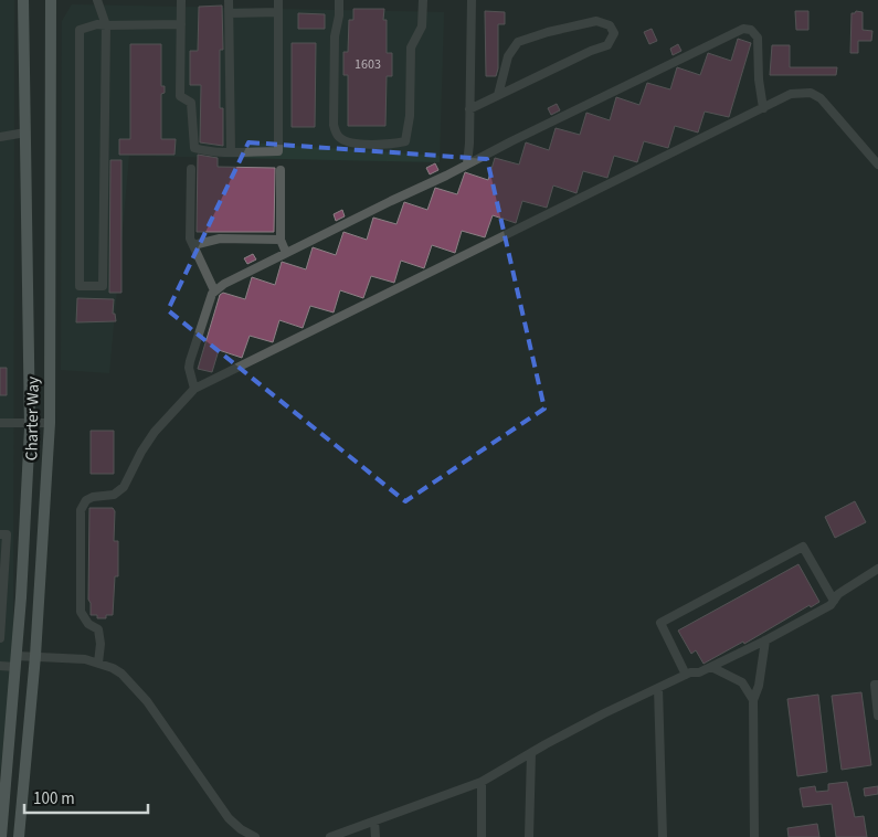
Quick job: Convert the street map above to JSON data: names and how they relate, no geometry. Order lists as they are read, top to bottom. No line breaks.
{"streets":{"main road":["Charter Way"]},"house_numbers":["1603"],"scale_bar":"100 m"}
